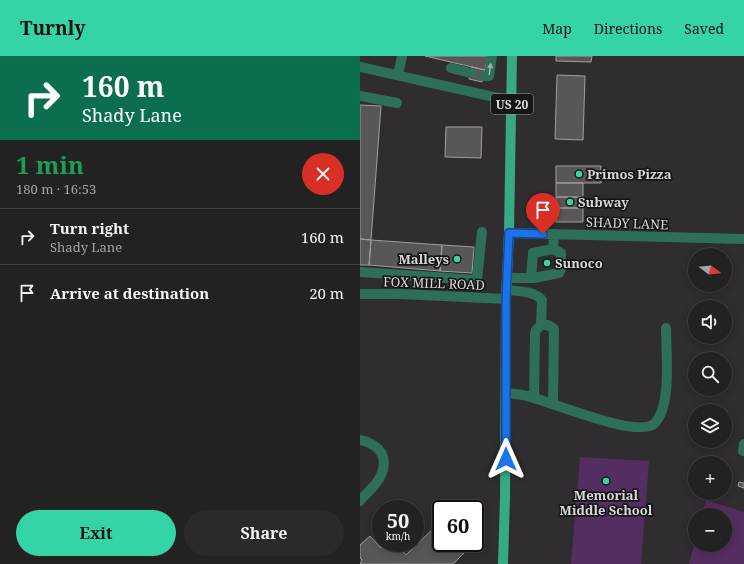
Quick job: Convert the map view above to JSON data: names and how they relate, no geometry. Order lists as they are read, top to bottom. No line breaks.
{"streets":{"main road":["US 20"],"street":["SHADY LANE","FOX MILL ROAD"]},"crossings":[["US 20","SHADY LANE"],["US 20","FOX MILL ROAD"]],"places":["Primos Pizza","Subway","Malleys","Sunoco","Memorial Middle School"],"north":"right","page":{"header":"Turnly","nav":["Map","Directions","Saved"],"turn":["160 m","Shady Lane"],"heading":["1 min","180 m · 16:53"],"list":[{"name":"Turn right","note":"Shady Lane","value":"160 m"},{"name":"Arrive at destination","value":"20 m"}],"map_buttons":["+","−"],"speed":"50 km/h","limit":"60","buttons":["Exit","Share"]}}
